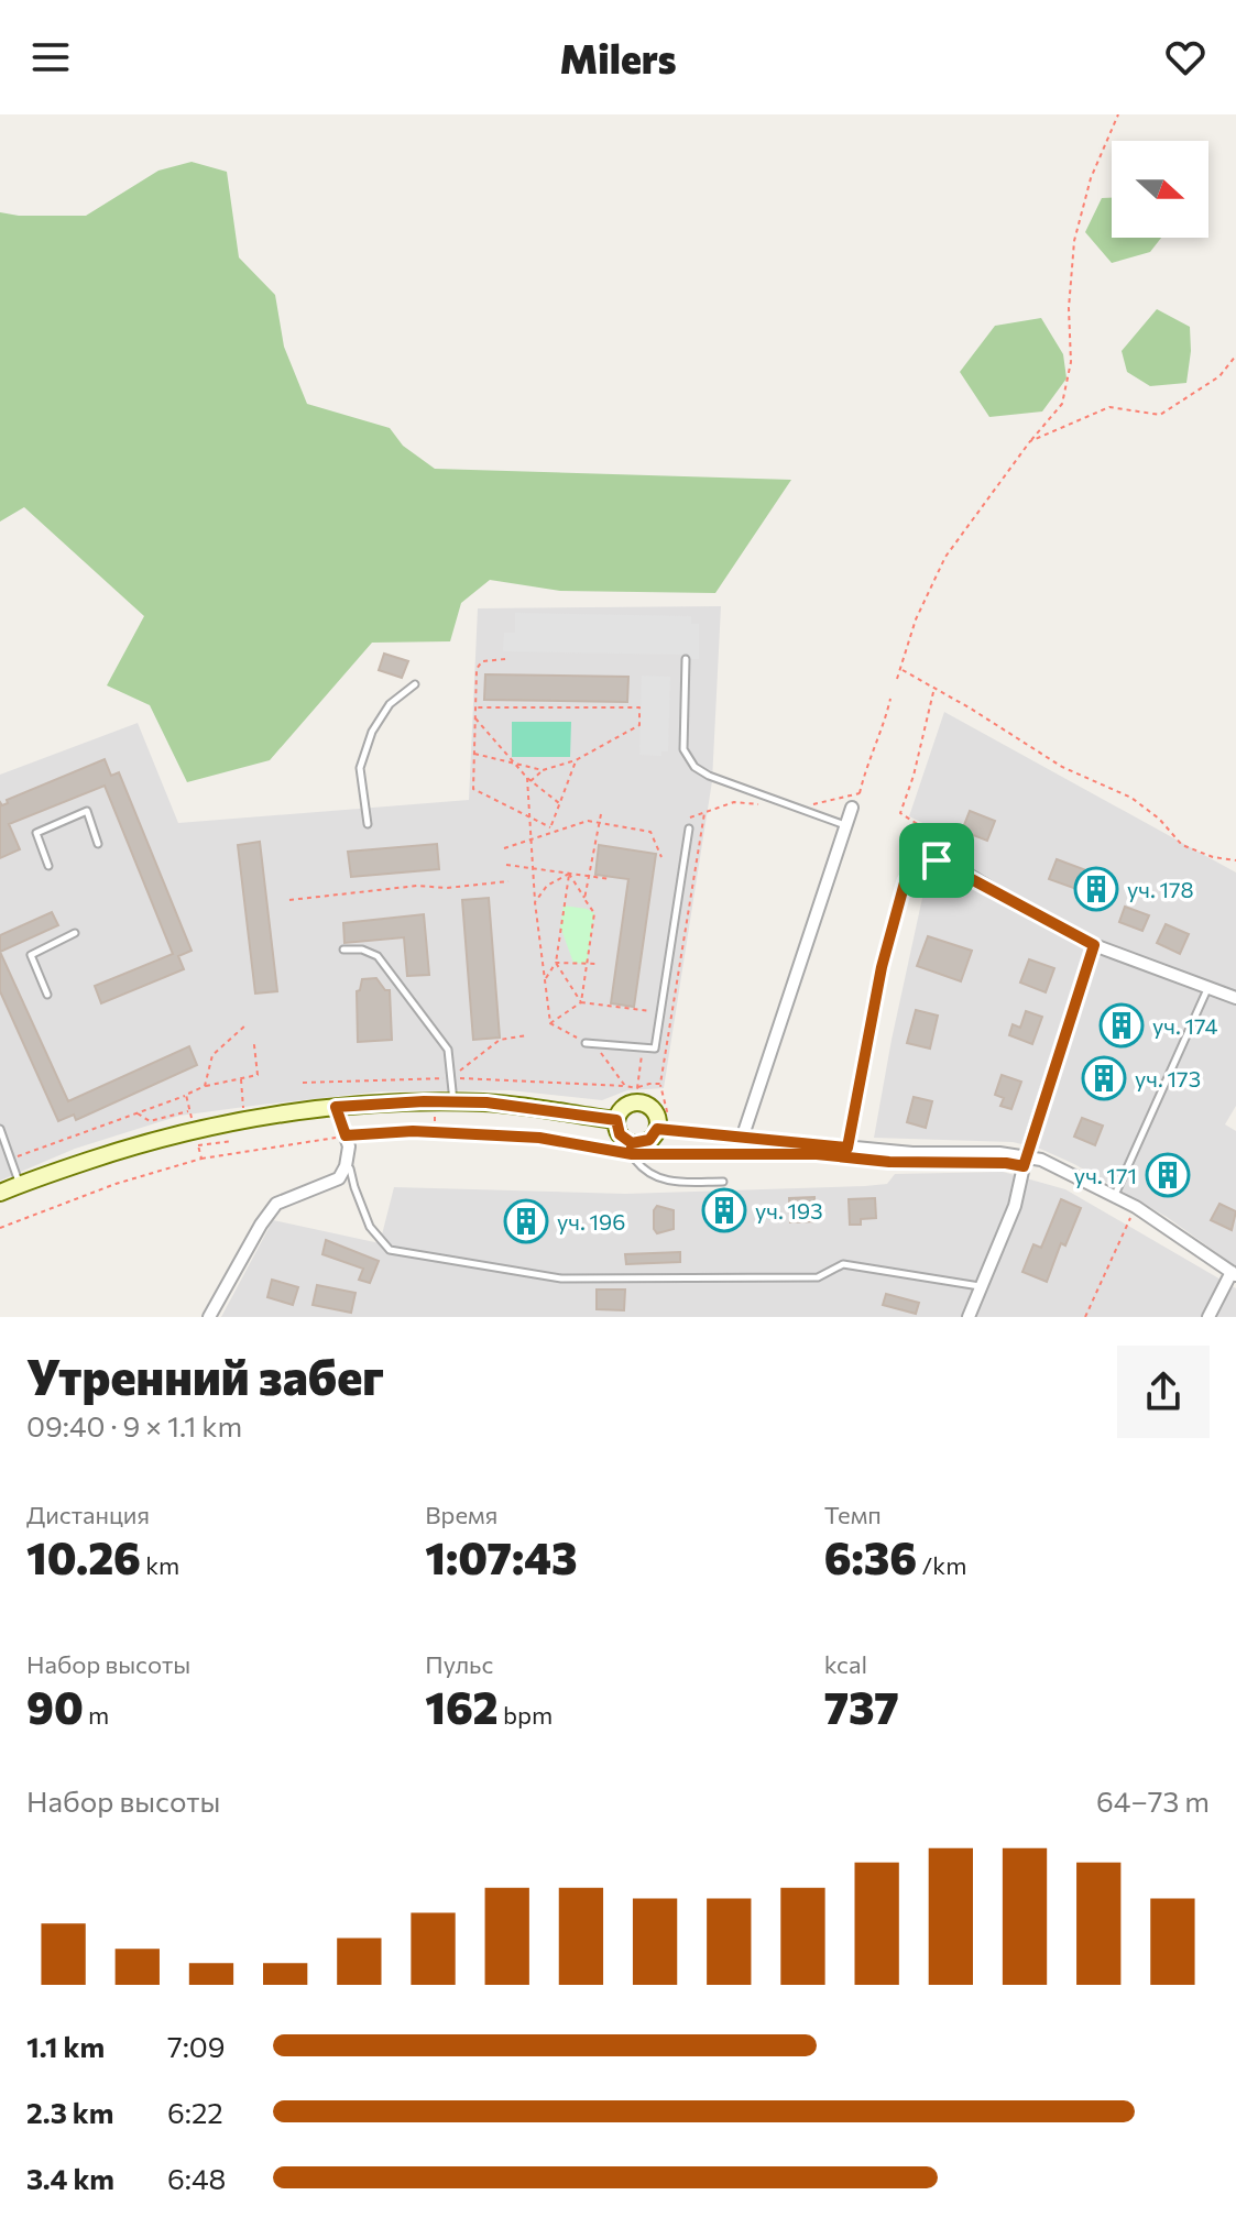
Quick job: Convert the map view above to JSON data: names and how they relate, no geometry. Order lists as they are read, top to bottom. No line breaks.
{"places":{"building":["уч. 178","уч. 174","уч. 173","уч. 171","уч. 193","уч. 196"]},"north":"right","page":{"header":"Milers","heading":["Утренний забег","09:40 · 9 × 1.1 km"],"stats":[["Дистанция","10.26 km"],["Время","1:07:43"],["Темп","6:36 /km"],["Набор высоты","90 m"],["Пульс","162 bpm"],["kcal","737"]],"chart":["Набор высоты","64–73 m"],"list":[{"name":"1.1 km","note":"7:09"},{"name":"2.3 km","note":"6:22"},{"name":"3.4 km","note":"6:48"}]}}
